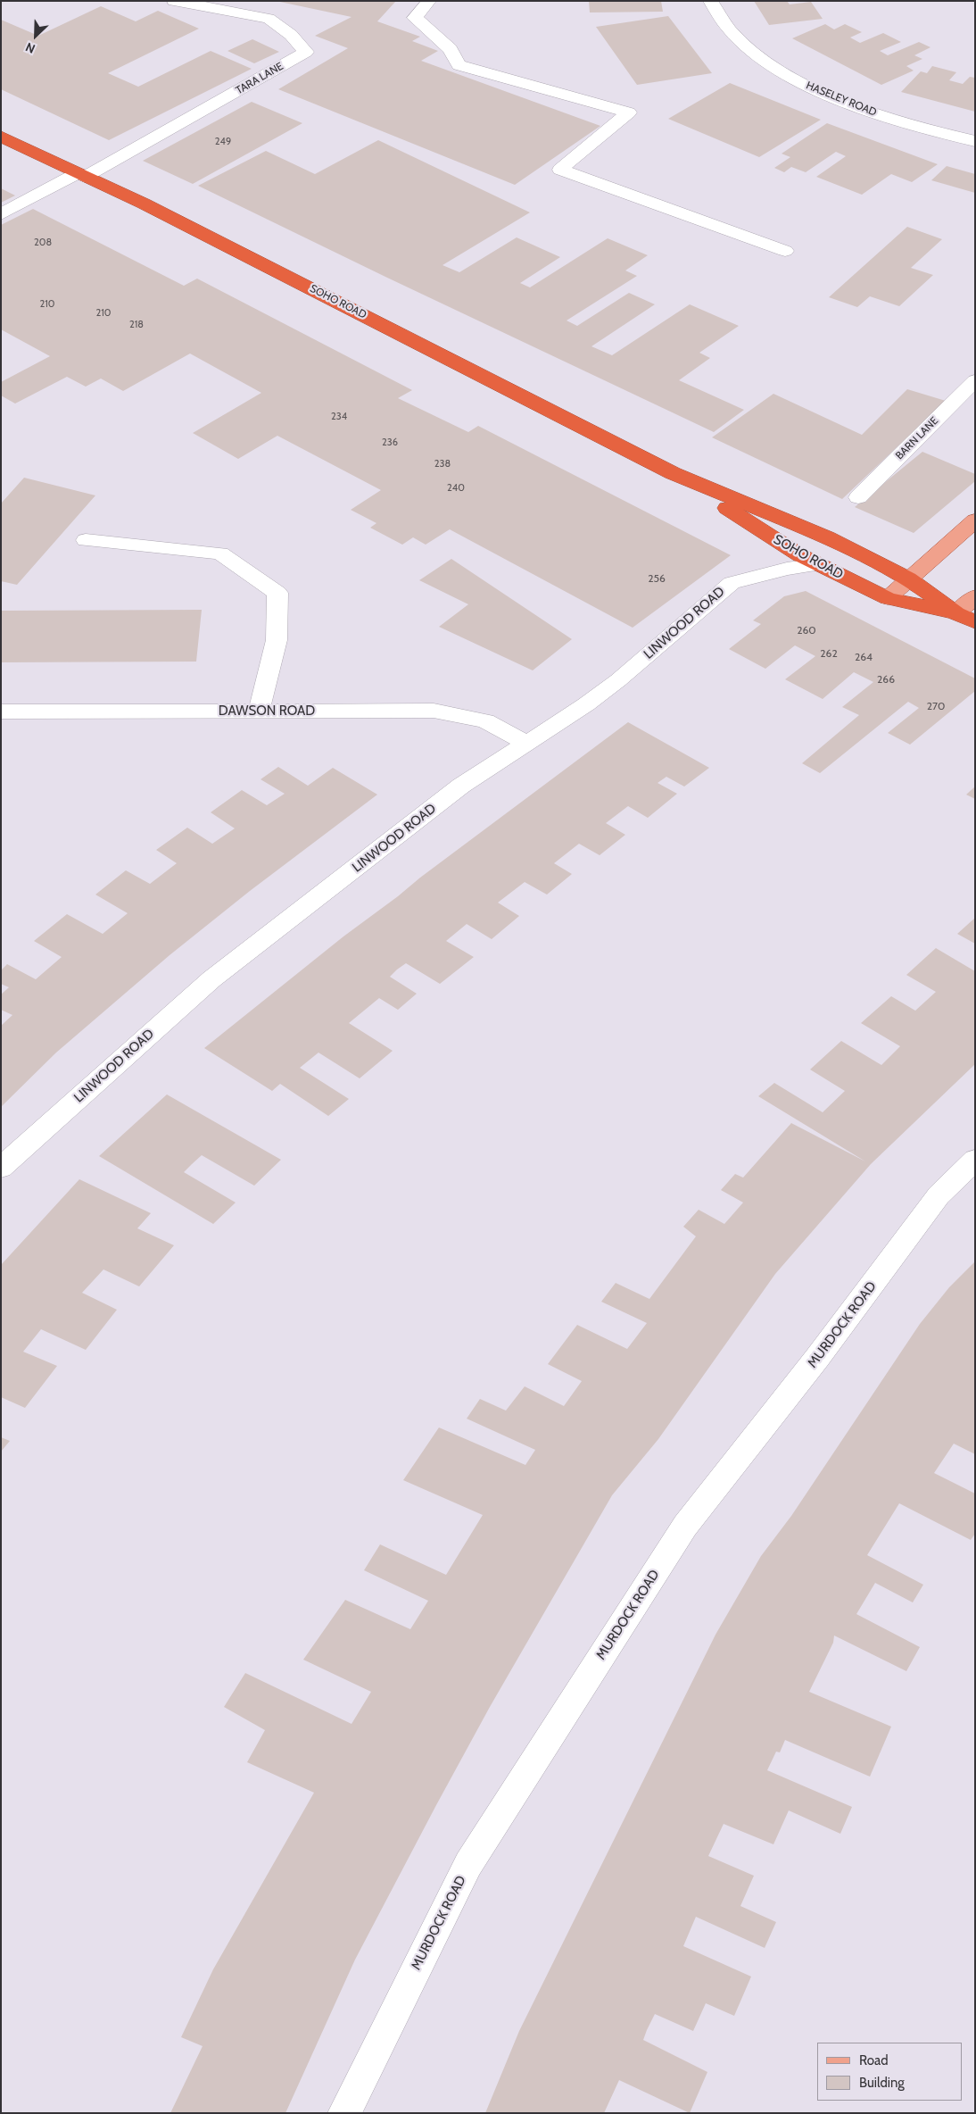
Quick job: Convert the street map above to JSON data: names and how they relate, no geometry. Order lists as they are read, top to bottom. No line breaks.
{"streets":{"highway":["SOHO ROAD"],"street":["TARA LANE","HASELEY ROAD","BARN LANE","LINWOOD ROAD","DAWSON ROAD","MURDOCK ROAD"]},"crossings":[["TARA LANE","SOHO ROAD"],["SOHO ROAD","LINWOOD ROAD"],["LINWOOD ROAD","DAWSON ROAD"]],"house_numbers":["249","208","210","210","218","234","236","238","240","256","260","262","264","266","270"],"legend":["Road","Building"],"north":"bottom left"}
